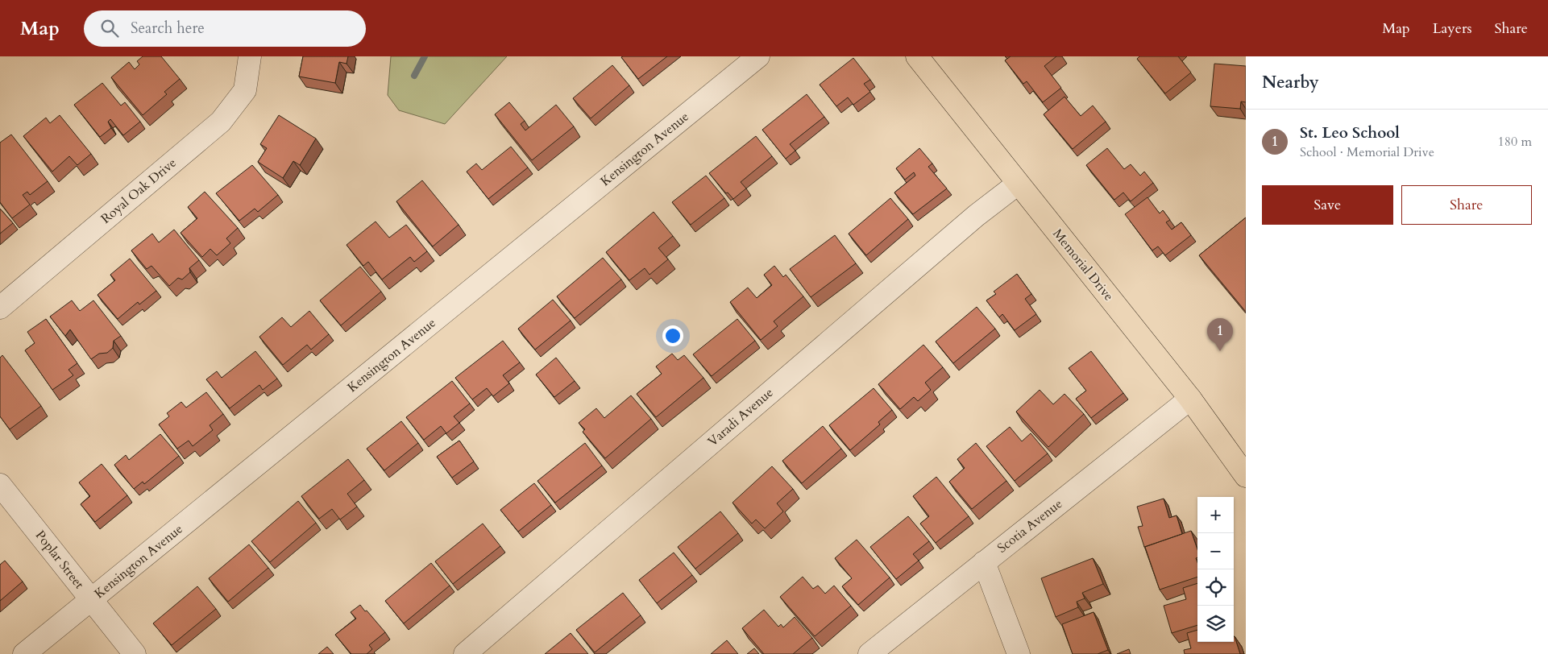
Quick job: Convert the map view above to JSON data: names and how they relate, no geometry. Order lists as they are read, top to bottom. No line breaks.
{"streets":{"main road":["Memorial Drive"],"street":["Kensington Avenue","Royal Oak Drive","Varadi Avenue","Scotia Avenue","Poplar Street"]},"crossings":[["Kensington Avenue","Poplar Street"],["Memorial Drive","Varadi Avenue"],["Memorial Drive","Scotia Avenue"]],"page":{"header":"Map","search":"Search here","nav":["Map","Layers","Share"],"heading":"Nearby","list":[{"mark":"1","name":"St. Leo School","note":"School · Memorial Drive","value":"180 m"}],"buttons":["Save","Share"],"pins":"1","map_buttons":["+","−"]}}
